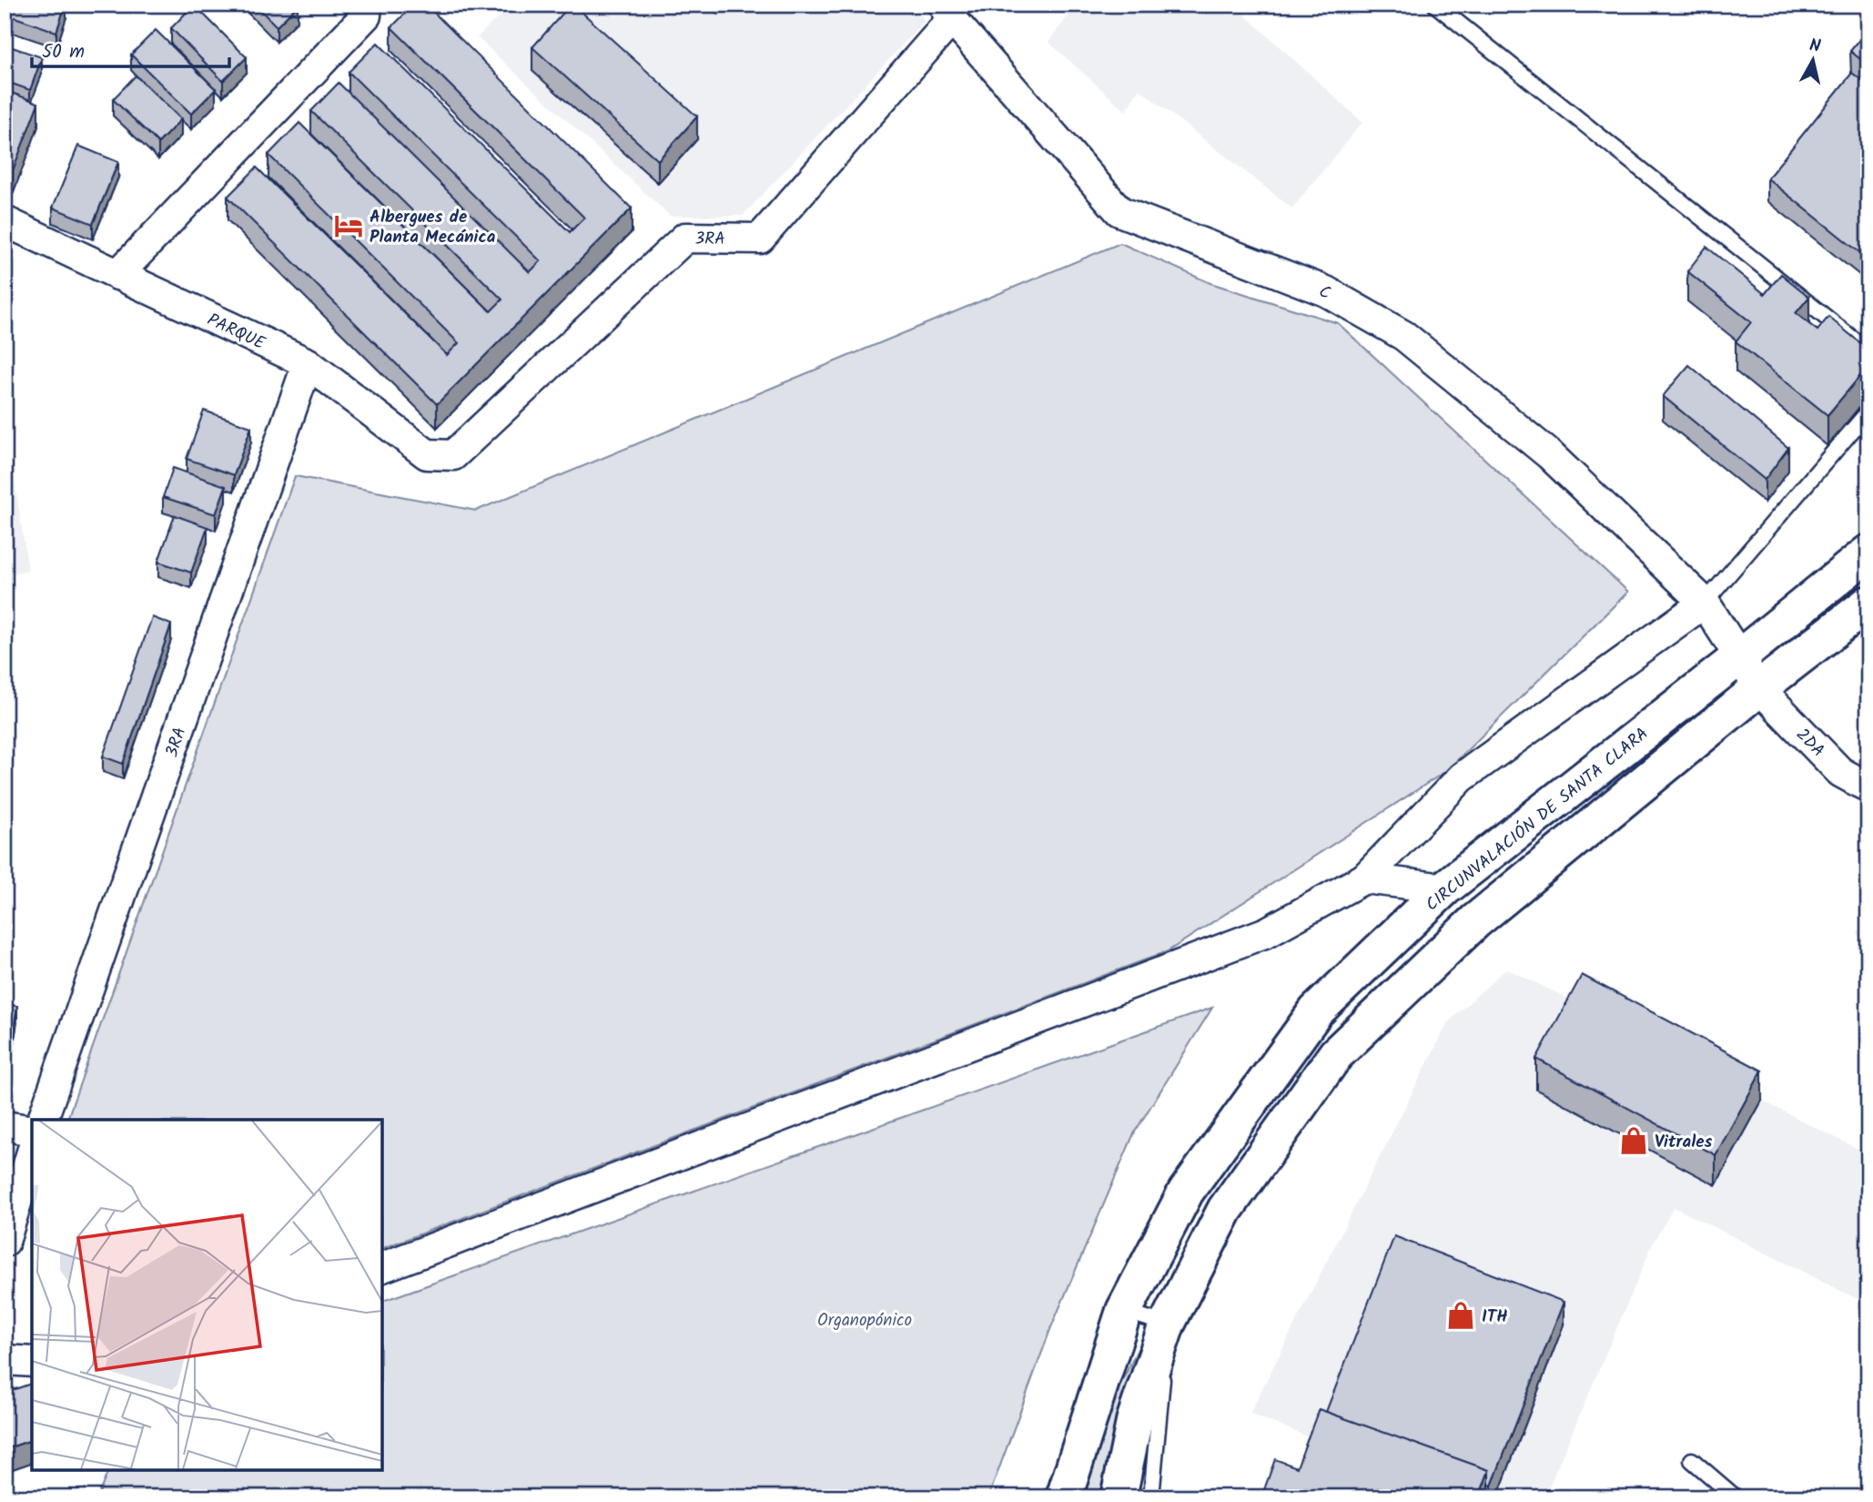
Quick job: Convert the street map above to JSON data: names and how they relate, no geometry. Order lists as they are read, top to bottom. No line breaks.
{"streets":{"highway":["CIRCUNVALACIÓN DE SANTA CLARA"],"street":["3RA","C","PARQUE","2DA"]},"crossings":[["3RA","C"],["3RA","PARQUE"],["C","2DA"],["C","CIRCUNVALACIÓN DE SANTA CLARA"],["2DA","CIRCUNVALACIÓN DE SANTA CLARA"]],"parks":["Organopónico"],"places":{"hotel":["Albergues de Planta Mecánica"],"shop":["Vitrales","ITH"]},"scale_bar":"50 m","north":"top"}
